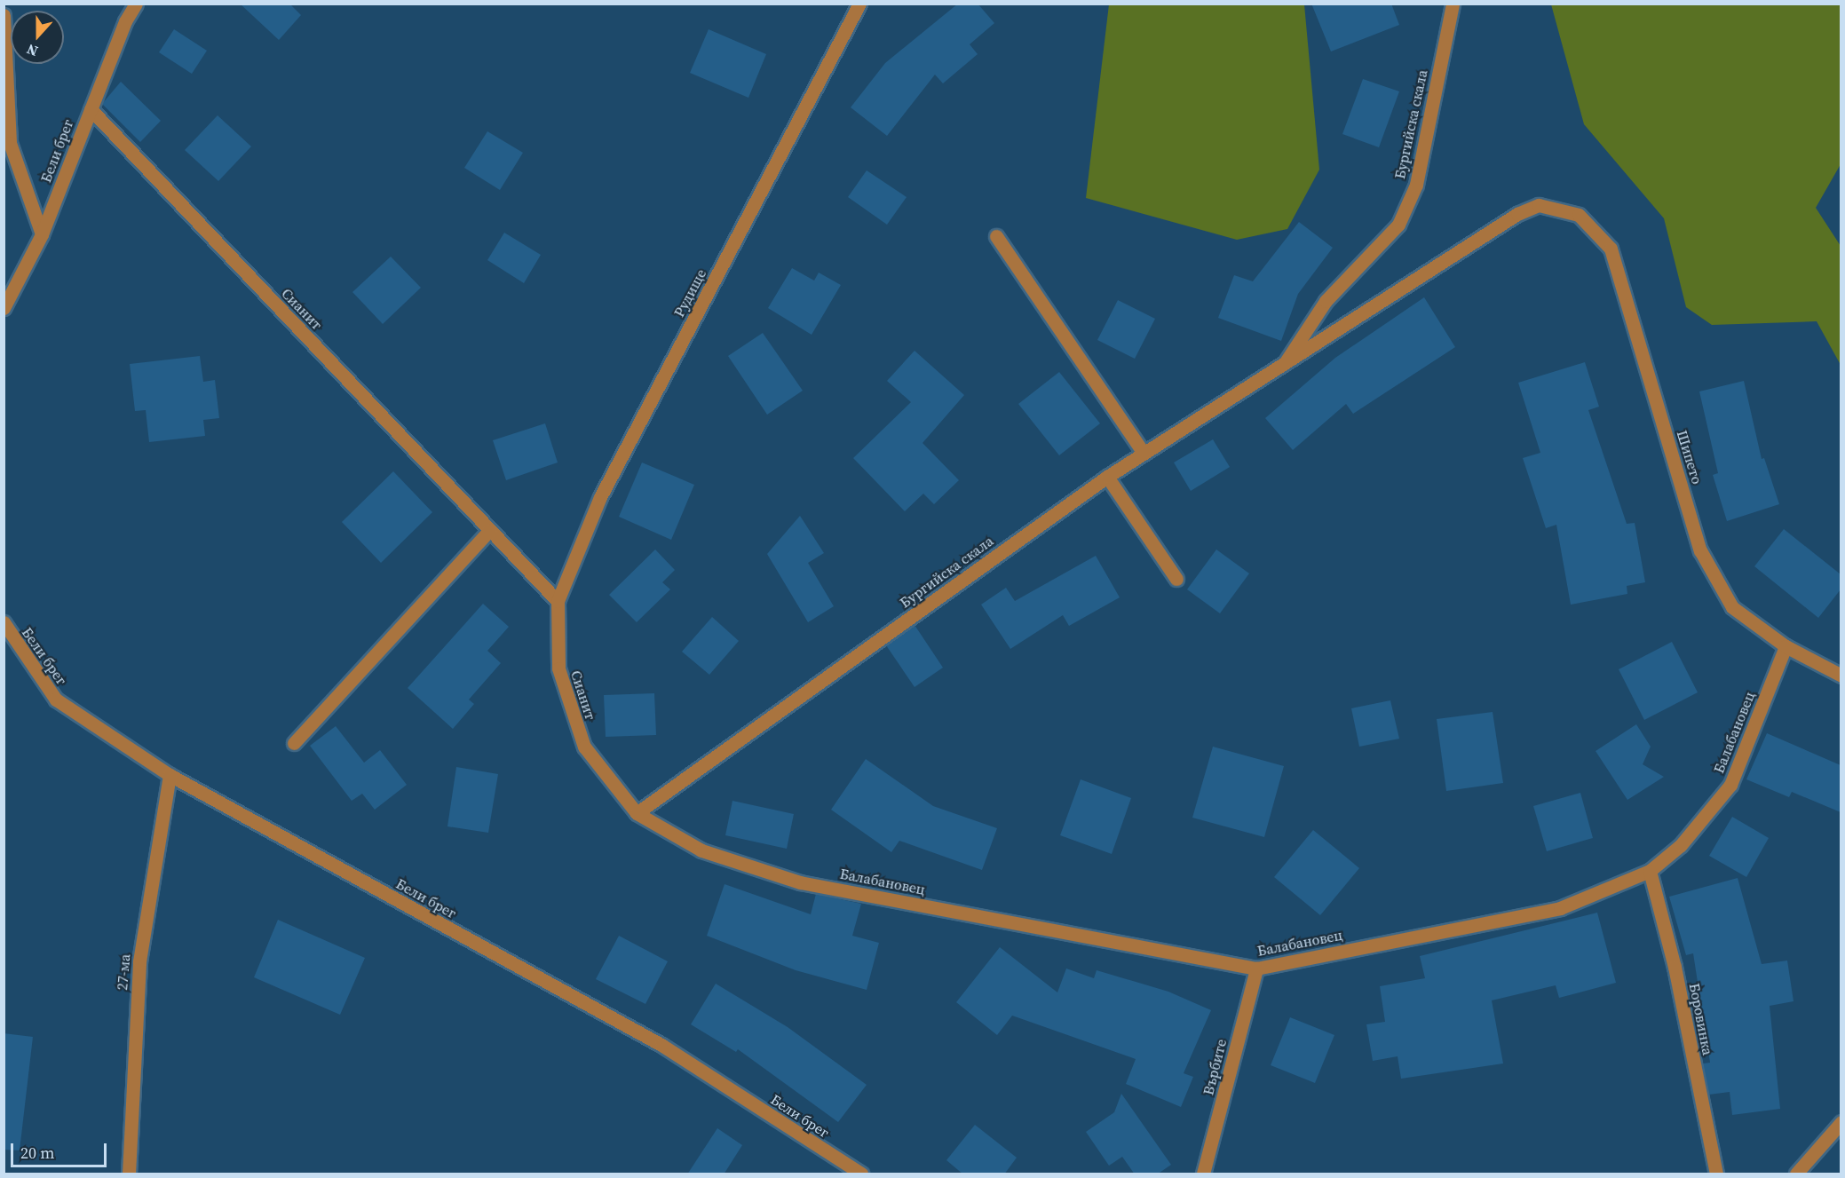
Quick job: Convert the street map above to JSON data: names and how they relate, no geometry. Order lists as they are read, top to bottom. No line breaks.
{"streets":{"street":["Бургийска скала","Бели брег","Рудище","Сианит","Шипето","Балабановец","27-ма","Боровинка","Върбите"]},"crossings":[["Бургийска скала","Сианит"],["Бургийска скала","Шипето"],["Бургийска скала","Балабановец"],["Бели брег","Сианит"],["Бели брег","27-ма"],["Рудище","Сианит"],["Сианит","Балабановец"],["Шипето","Балабановец"],["Балабановец","Боровинка"],["Балабановец","Върбите"]],"scale_bar":"20 m","north":"bottom"}
